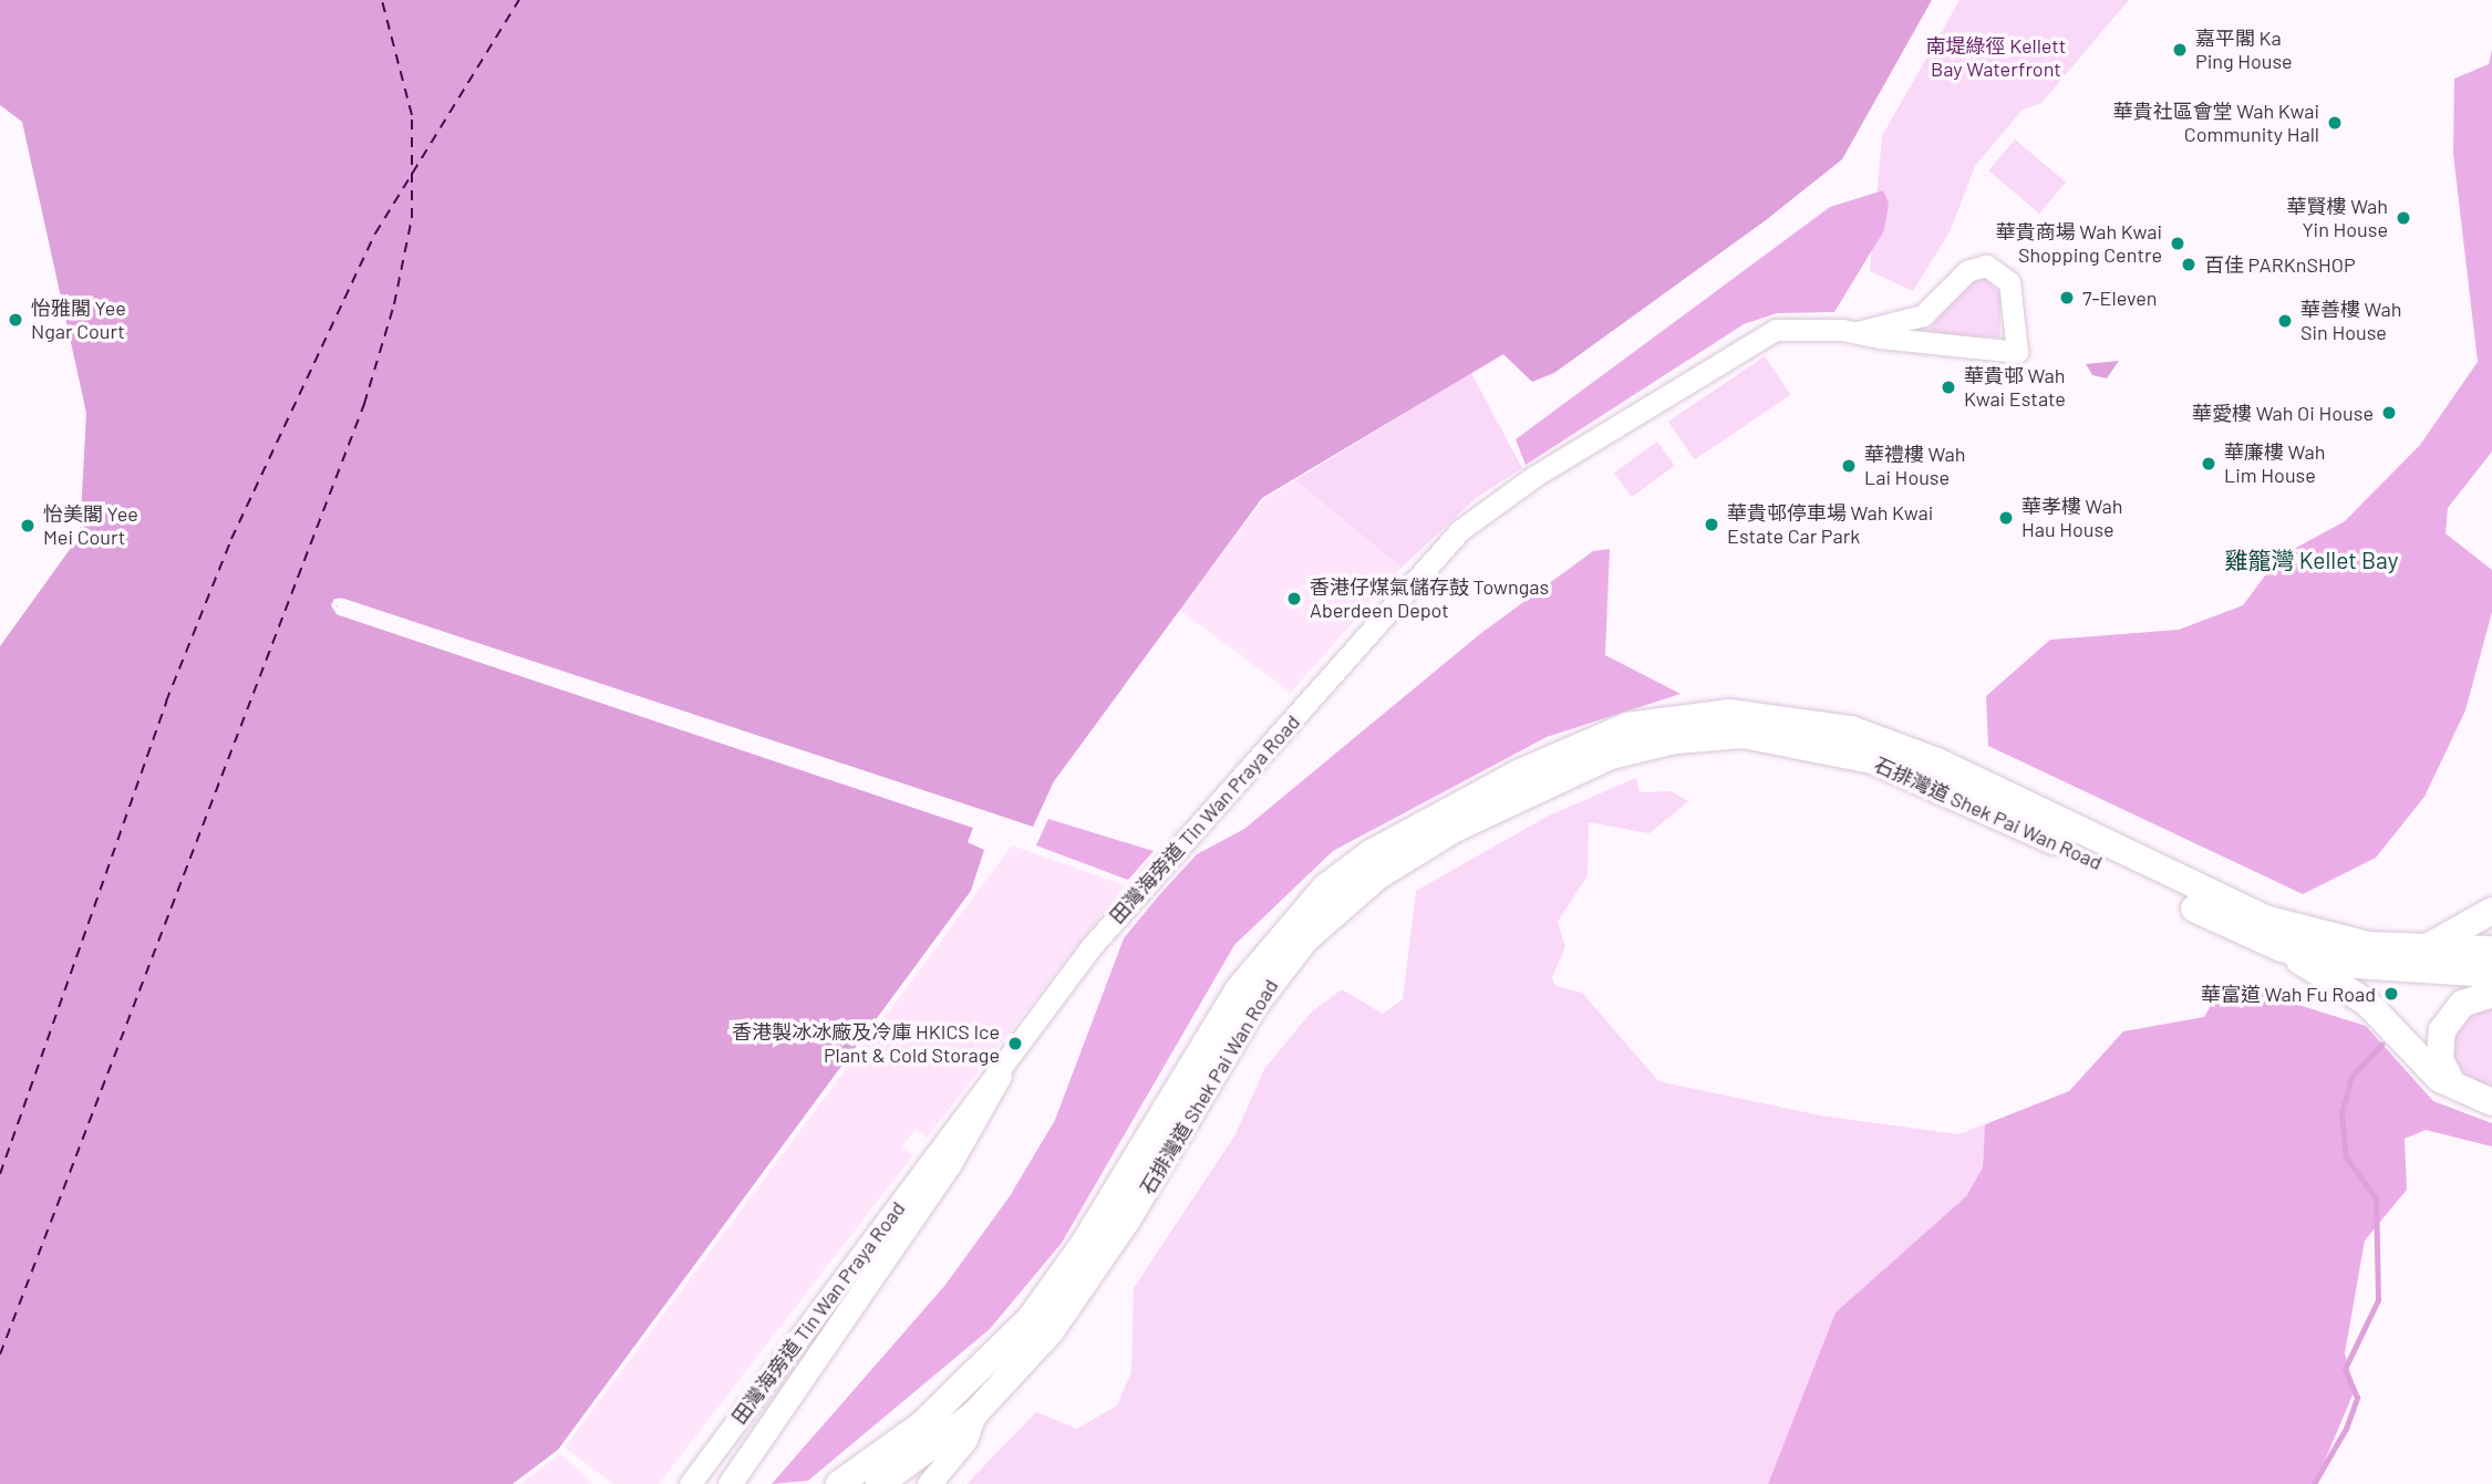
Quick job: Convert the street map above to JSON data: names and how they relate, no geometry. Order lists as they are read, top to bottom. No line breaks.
{"streets":{"main road":["石排灣道 Shek Pai Wan Road"],"street":["田灣海旁道 Tin Wan Praya Road"]},"districts":["雞籠灣 Kellet Bay"],"parks":["南堤綠徑 Kellett Bay Waterfront"],"places":["嘉平閣 Ka Ping House","華貴社區會堂 Wah Kwai Community Hall","華賢樓 Wah Yin House","華貴商場 Wah Kwai Shopping Centre","百佳 PARKnSHOP","7-Eleven","怡雅閣 Yee Ngar Court","華善樓 Wah Sin House","華貴邨 Wah Kwai Estate","華愛樓 Wah Oi House","華廉樓 Wah Lim House","華禮樓 Wah Lai House","華孝樓 Wah Hau House","華貴邨停車場 Wah Kwai Estate Car Park","怡美閣 Yee Mei Court","香港仔煤氣儲存鼓 Towngas Aberdeen Depot","華富道 Wah Fu Road","香港製冰冰廠及冷庫 HKICS Ice Plant & Cold Storage"]}
